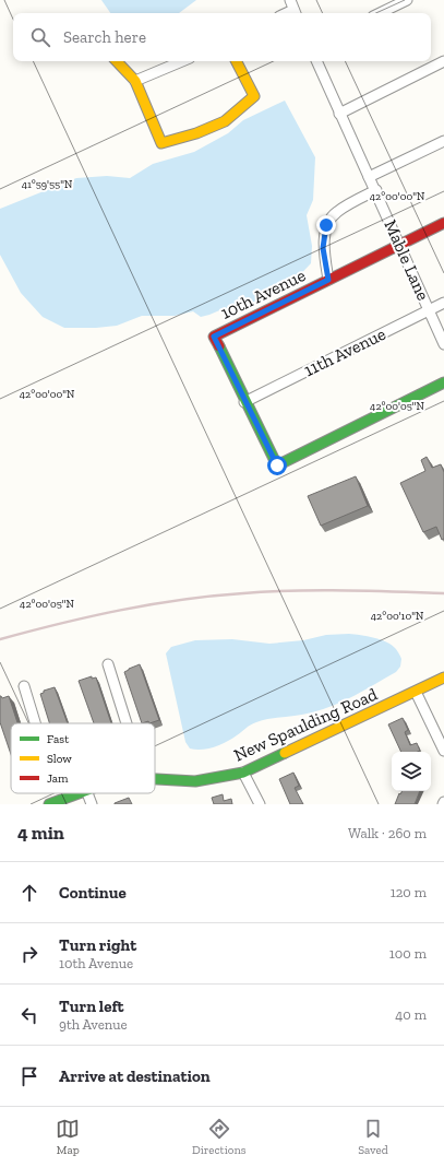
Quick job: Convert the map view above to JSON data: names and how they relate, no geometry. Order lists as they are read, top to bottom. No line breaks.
{"streets":{"street":["Mable Lane","10th Avenue","11th Avenue","New Spaulding Road"]},"crossings":[["Mable Lane","10th Avenue"],["Mable Lane","11th Avenue"],["10th Avenue","11th Avenue"]],"legend":["Fast","Slow","Jam"],"page":{"search":"Search here","heading":["4 min","Walk · 260 m"],"list":[["Continue","120 m"],["Turn right","10th Avenue","100 m"],["Turn left","9th Avenue","40 m"],"Arrive at destination"],"nav":["Map","Directions","Saved"]},"coordinates":["41°59'55\"N","42°00'00\"N","42°00'05\"N","42°00'10\"N"]}
